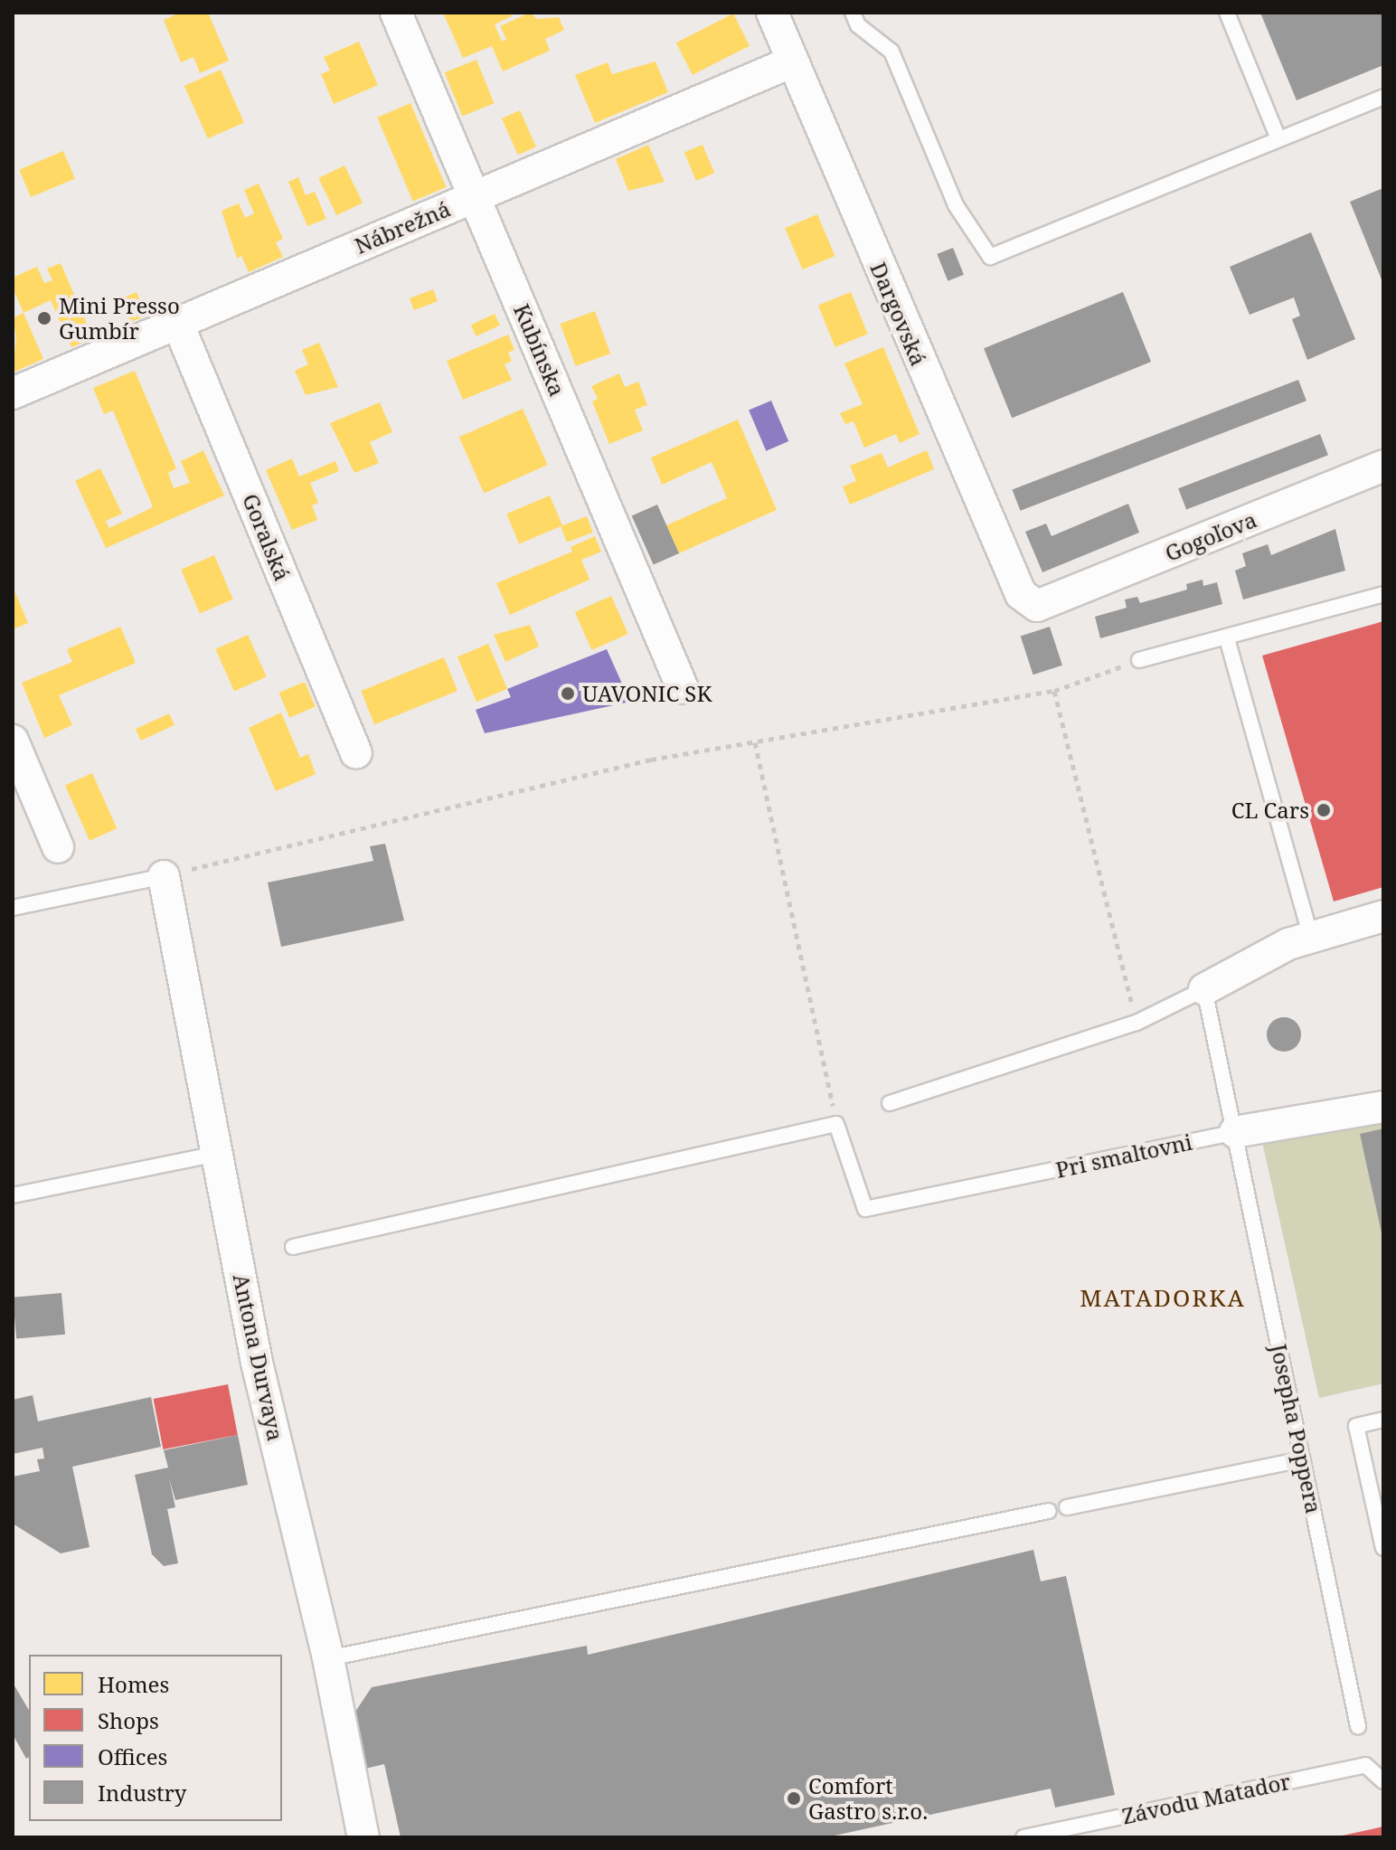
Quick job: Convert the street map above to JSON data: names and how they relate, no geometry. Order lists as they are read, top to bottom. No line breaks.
{"streets":{"street":["Nábrežná","Dargovská","Kubínska","Gogoľova","Goralská","Pri smaltovni","Antona Durvaya"],"lane":["Josepha Poppera","Závodu Matador"]},"crossings":[["Nábrežná","Dargovská"],["Nábrežná","Kubínska"],["Nábrežná","Goralská"],["Dargovská","Gogoľova"],["Pri smaltovni","Josepha Poppera"]],"districts":["MATADORKA"],"places":["Mini Presso Gumbír","UAVONIC SK","CL Cars","Comfort Gastro s.r.o."],"legend":["Homes","Shops","Offices","Industry"]}
